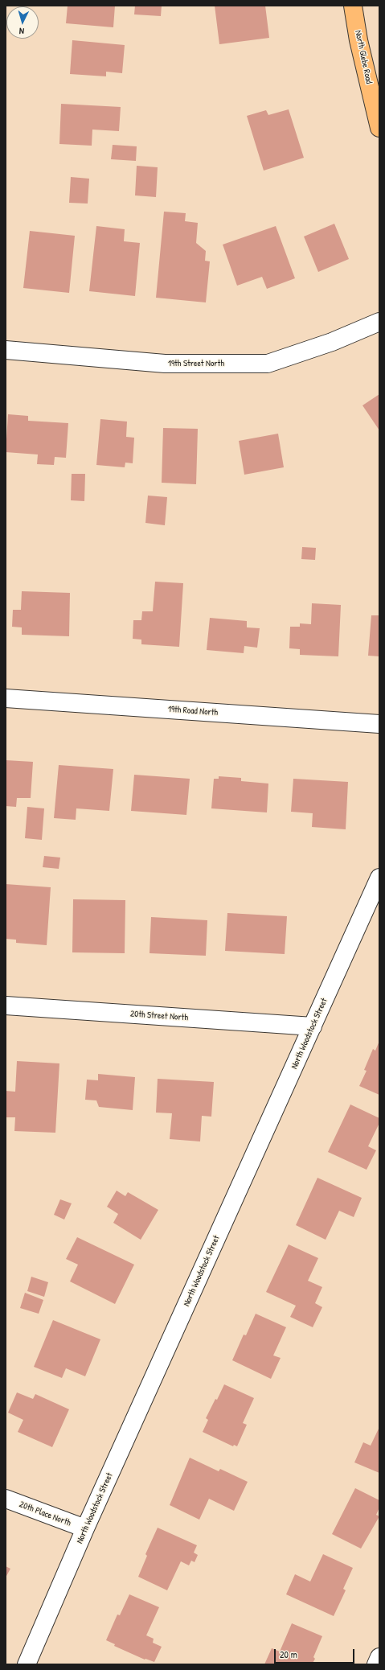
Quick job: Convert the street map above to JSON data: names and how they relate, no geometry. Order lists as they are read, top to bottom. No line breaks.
{"streets":{"main road":["North Glebe Road"],"street":["19th Street North","19th Road North","20th Street North","North Woodstock Street","20th Place North"]},"crossings":[["20th Street North","North Woodstock Street"],["North Woodstock Street","20th Place North"]],"scale_bar":"20 m","north":"bottom"}
